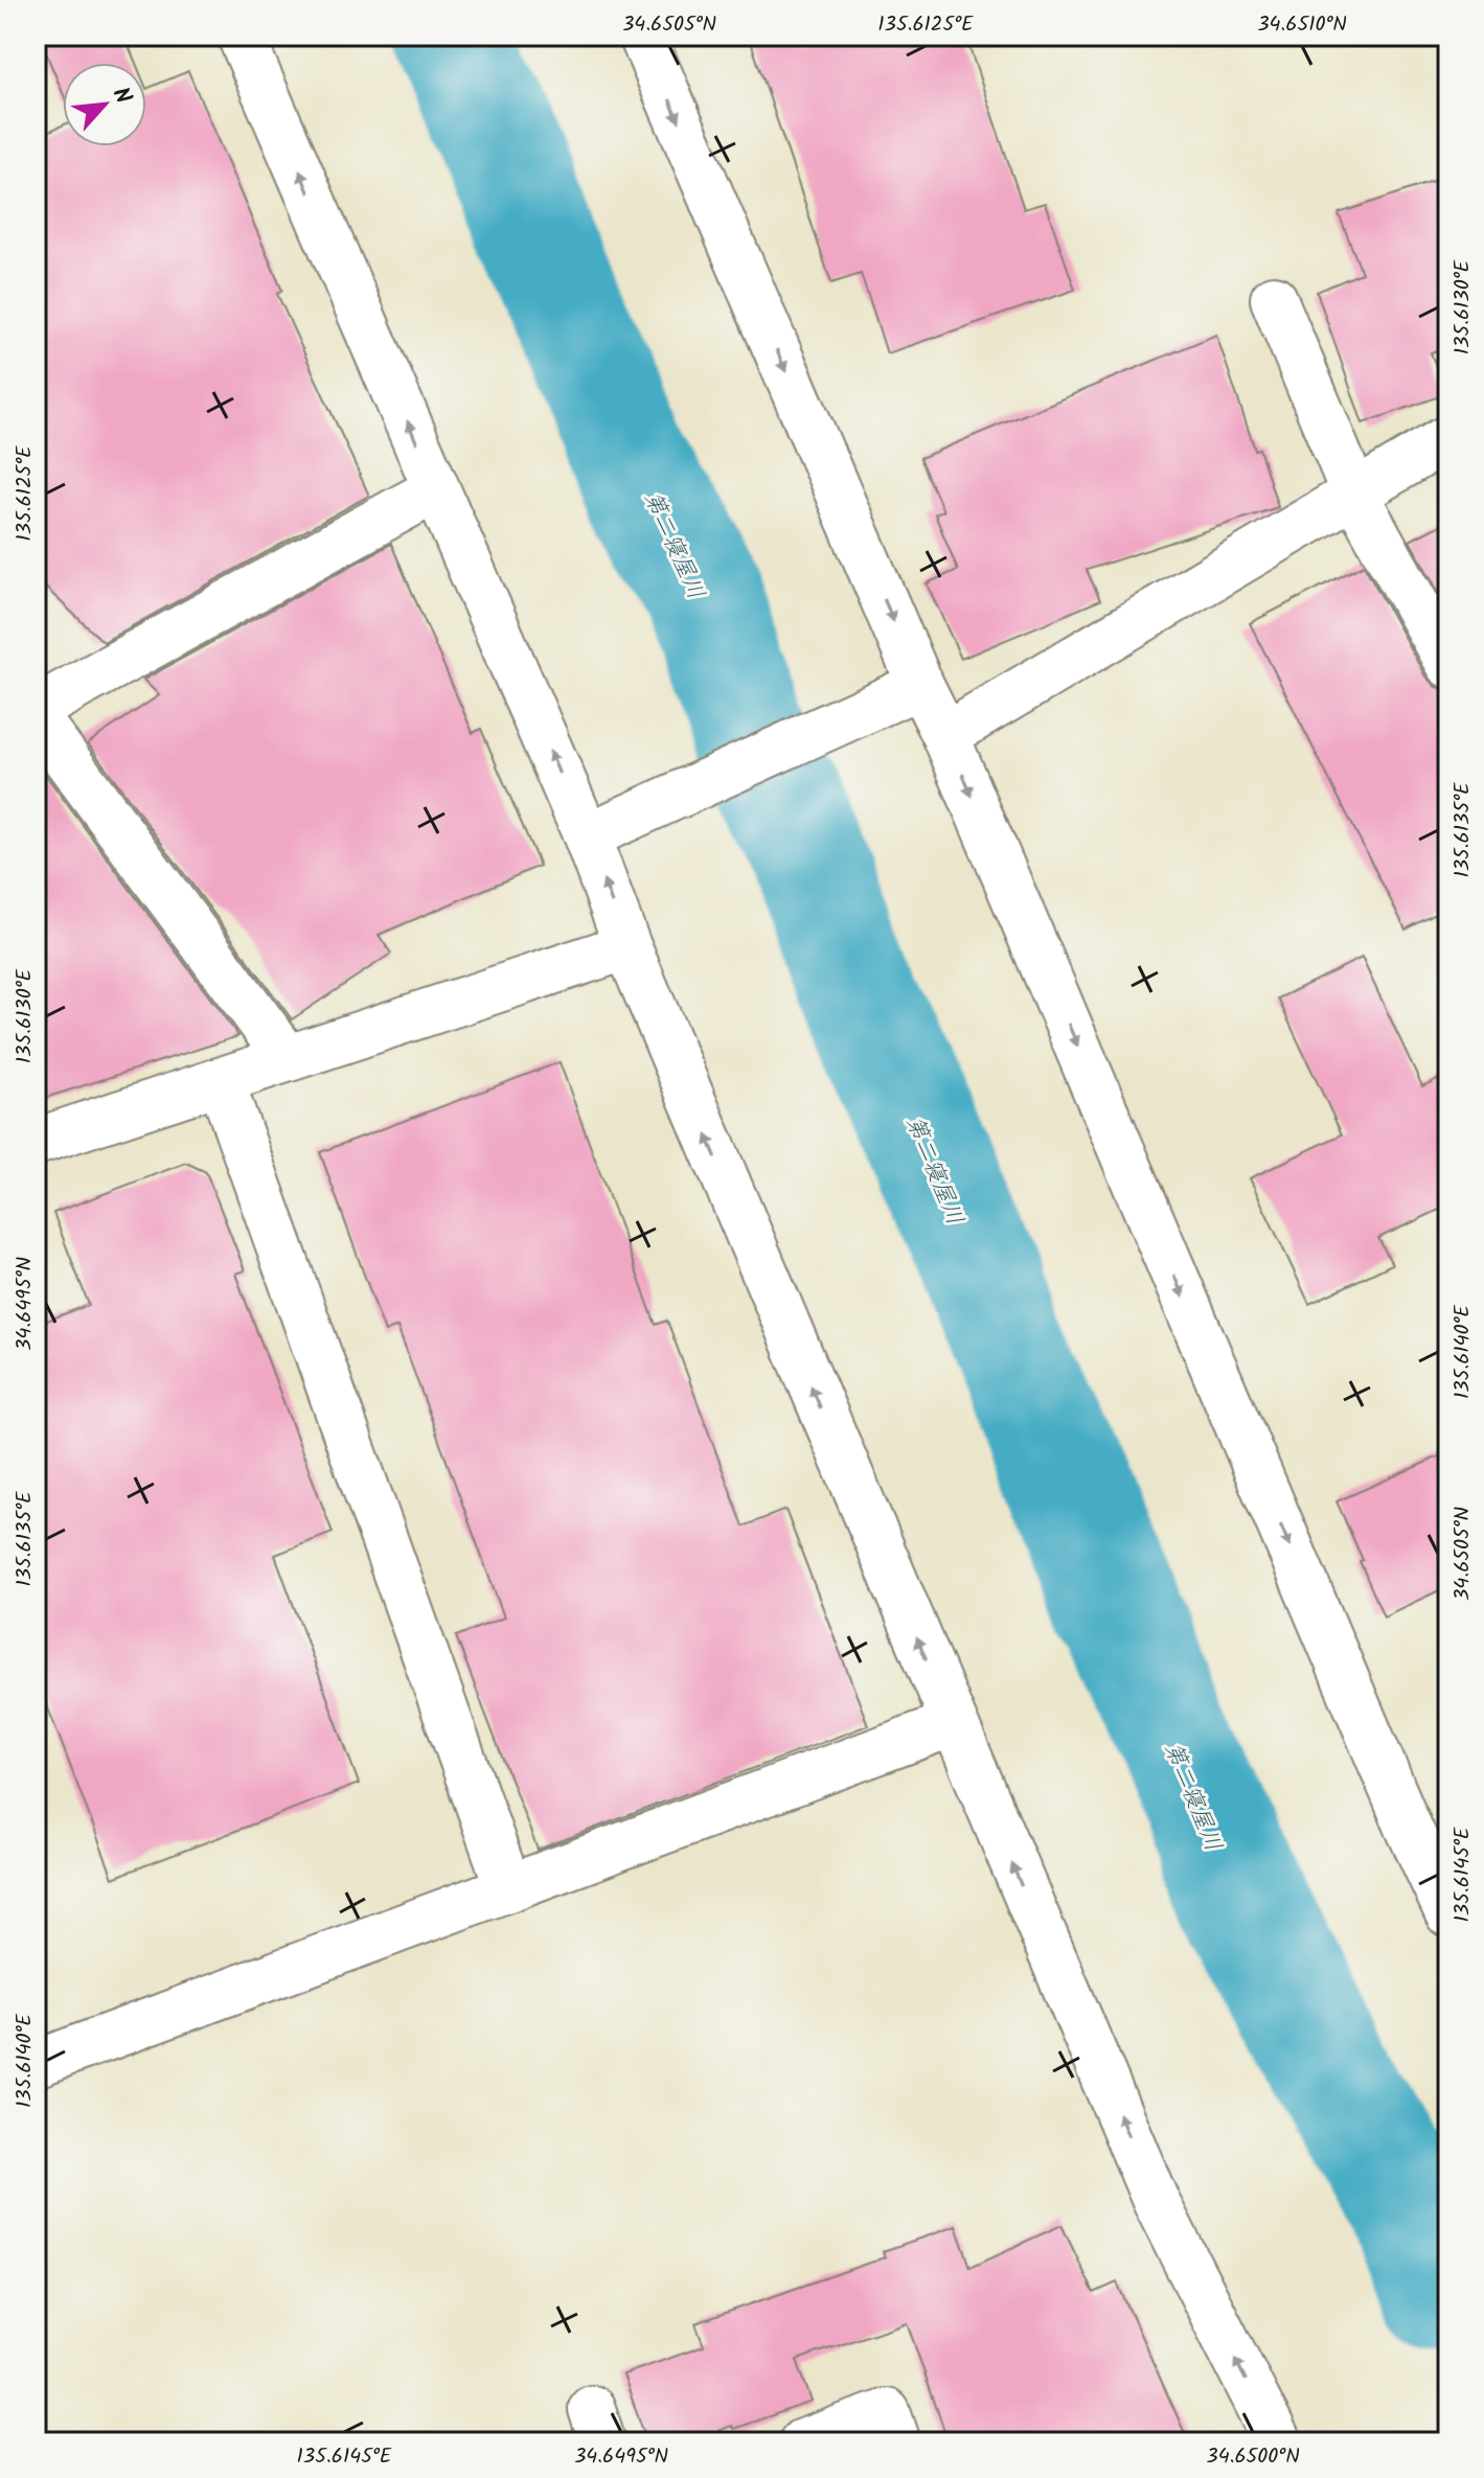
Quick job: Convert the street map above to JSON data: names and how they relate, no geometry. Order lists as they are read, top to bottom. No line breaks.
{"water":["第二寝屋川"],"north":"top right","coordinates":["34.6505°N","135.6125°E","34.6510°N","135.6130°E","135.6135°E","34.6495°N","135.6140°E","135.6145°E","34.6500°N"]}
